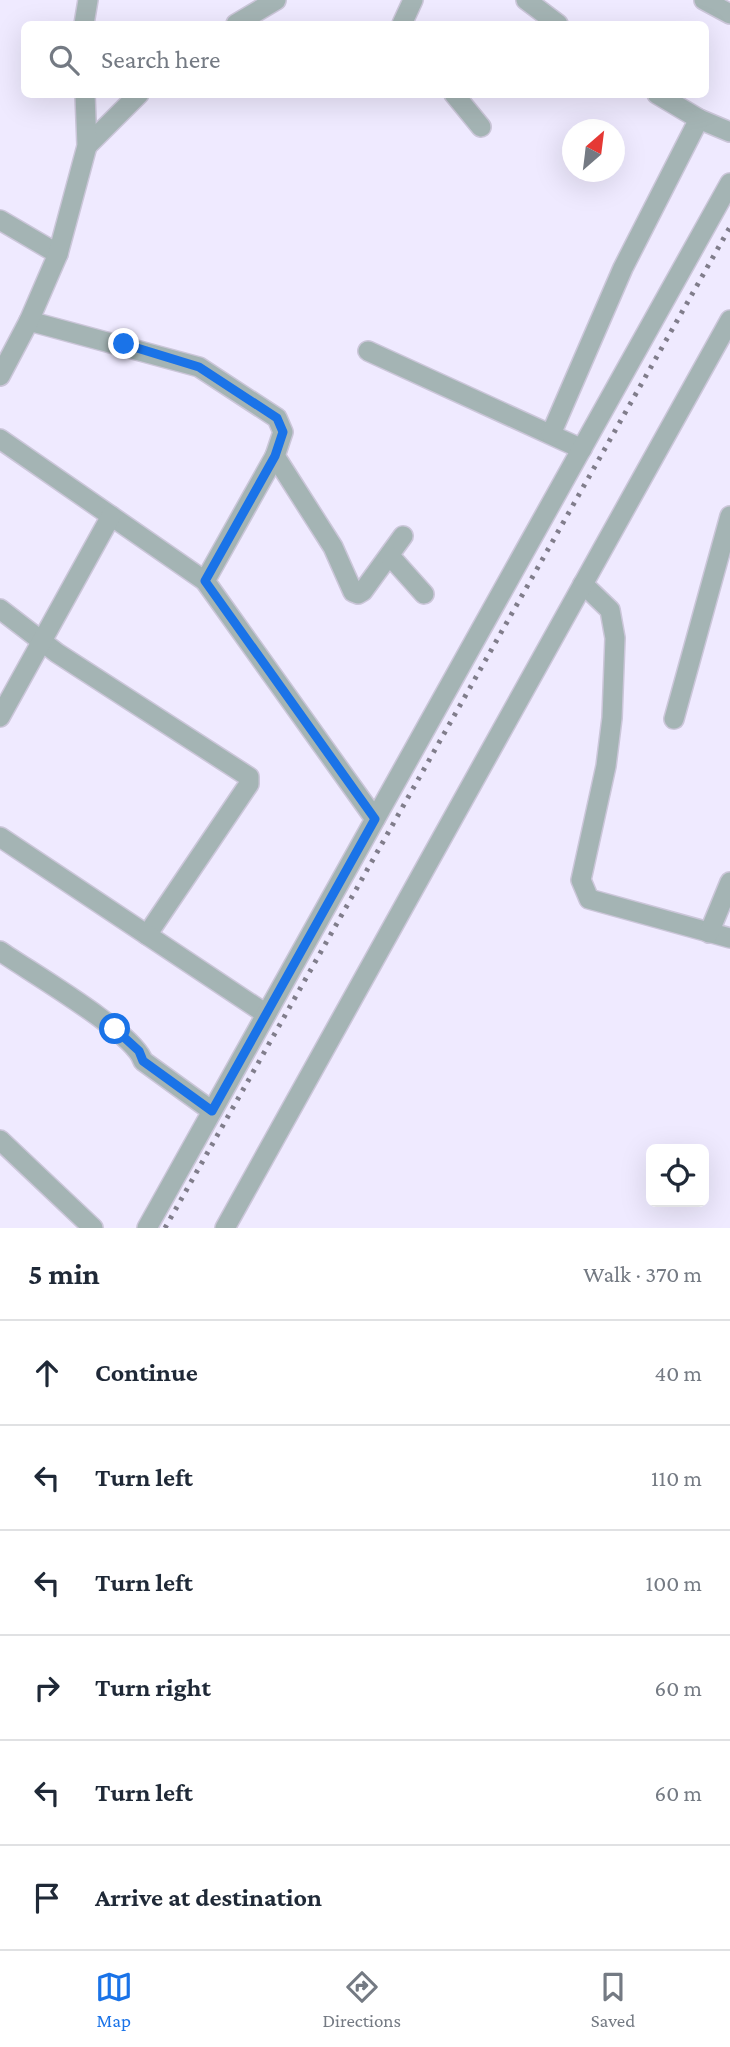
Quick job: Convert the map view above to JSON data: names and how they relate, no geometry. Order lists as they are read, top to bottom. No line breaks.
{"north":"top right","page":{"search":"Search here","heading":["5 min","Walk · 370 m"],"list":[["Continue","40 m"],["Turn left","110 m"],["Turn left","100 m"],["Turn right","60 m"],["Turn left","60 m"],"Arrive at destination"],"nav":["Map","Directions","Saved"]}}
